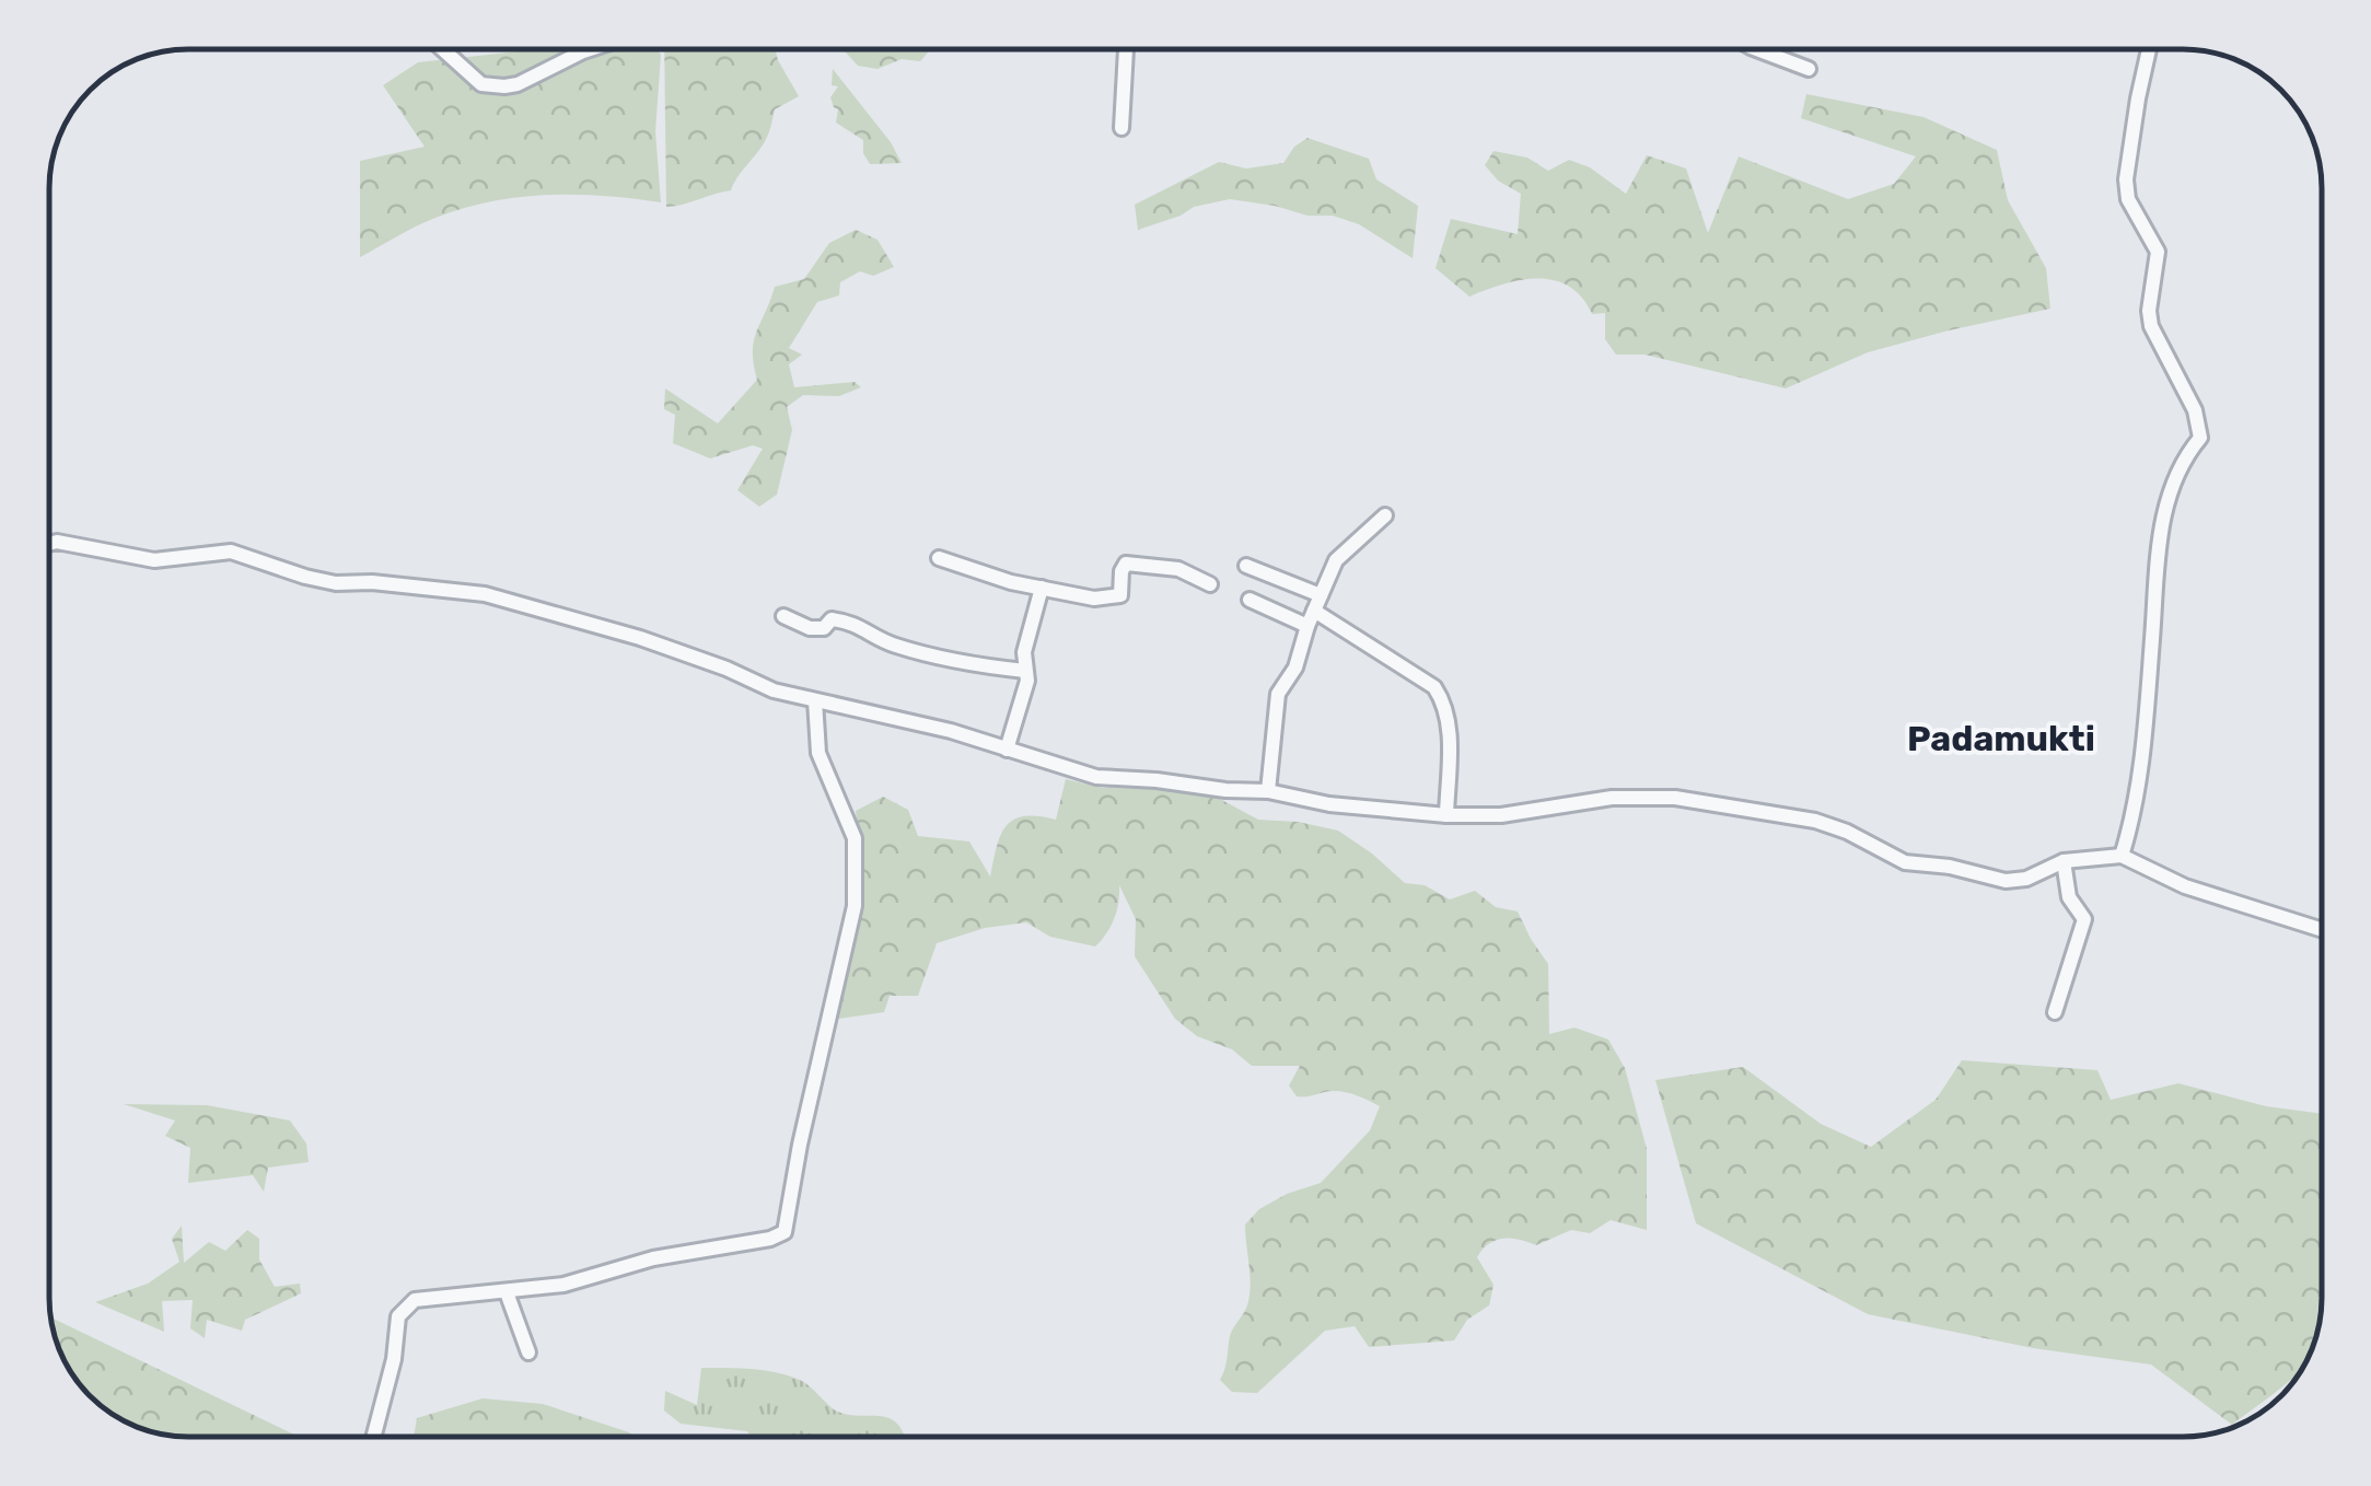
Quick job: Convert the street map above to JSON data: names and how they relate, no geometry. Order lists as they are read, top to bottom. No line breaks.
{"districts":["Padamukti"]}
